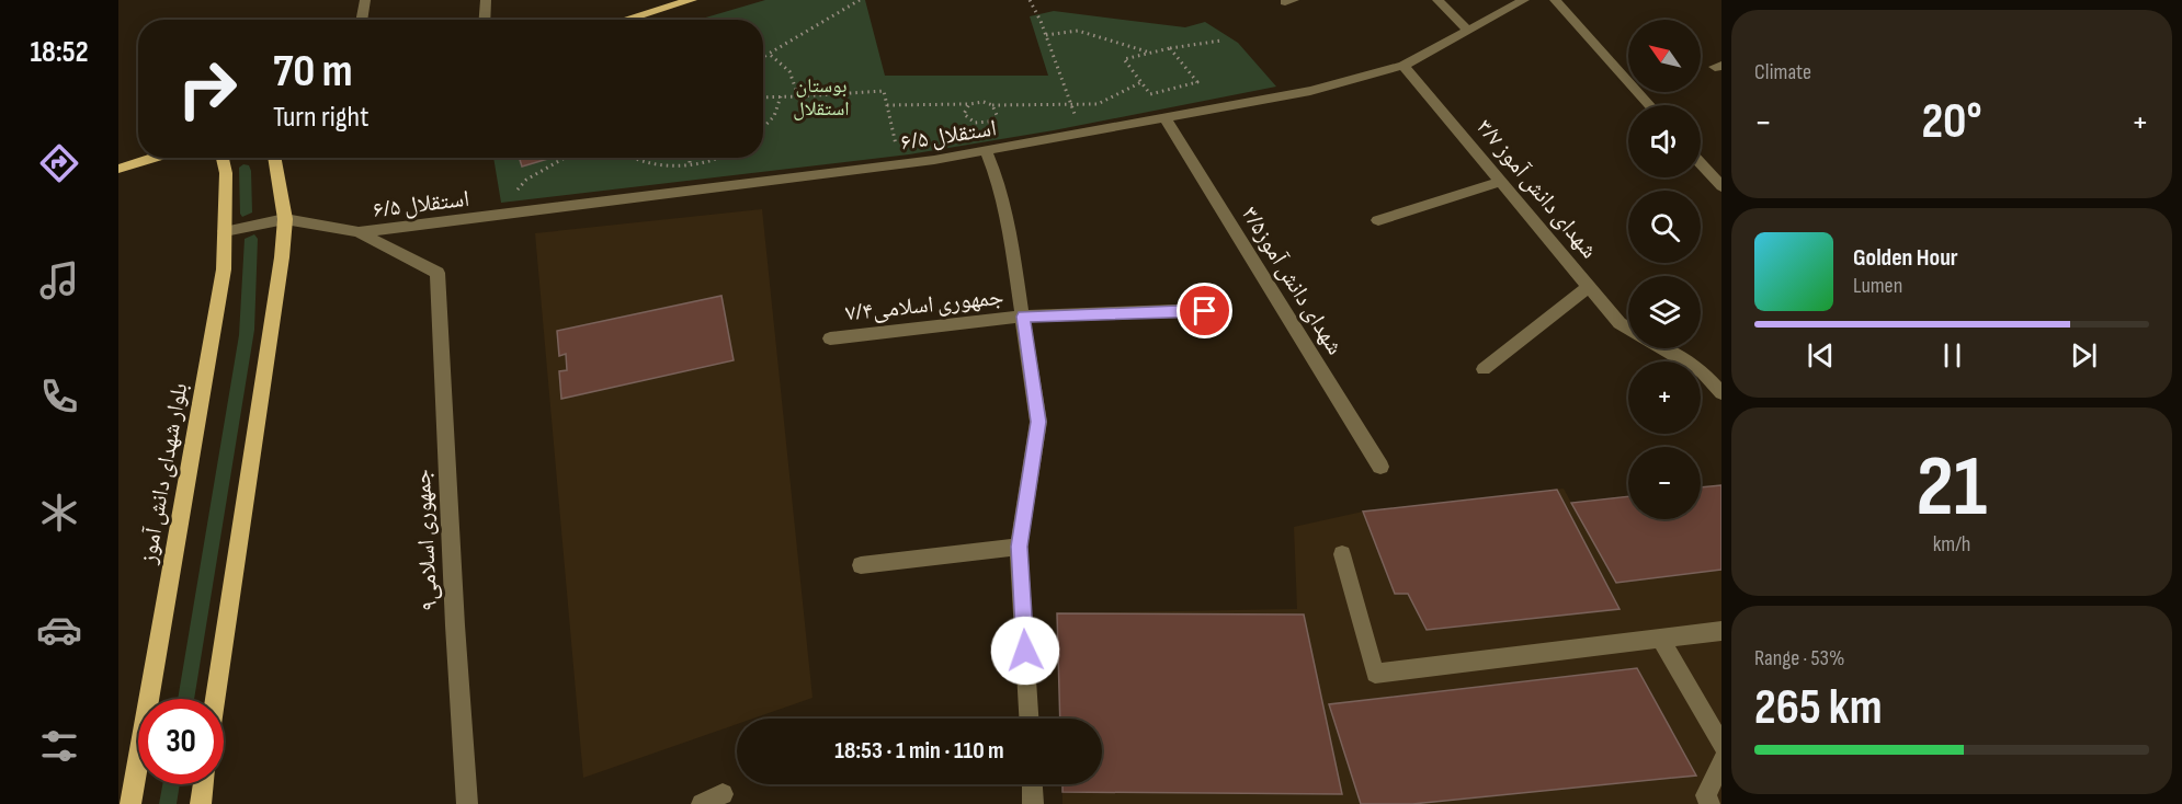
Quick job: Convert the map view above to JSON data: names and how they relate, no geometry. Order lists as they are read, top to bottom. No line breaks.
{"streets":{"main road":["بلوار شهدای دانش آموز"],"street":["استقلال ۶/۵","شهدای دانش آموز ۳/۷","شهدای دانش آموز۳/۵","جمهوری اسلامی۷/۴","جمهوری اسلامی۹"]},"crossings":[["استقلال ۶/۵","شهدای دانش آموز ۳/۷"],["استقلال ۶/۵","شهدای دانش آموز۳/۵"],["استقلال ۶/۵","جمهوری اسلامی۹"]],"parks":["بوستان استقلال"],"north":"top left","page":{"tabs":"18:52","tile":["Climate",["21","km/h"],["Range · 53%","265 km"]],"map_buttons":["+","−"],"turn":["70 m","Turn right"],"heat":["−","20°","+"],"song":["Golden Hour","Lumen"],"limit":"30","trip":"18:53 · 1 min · 110 m"}}
